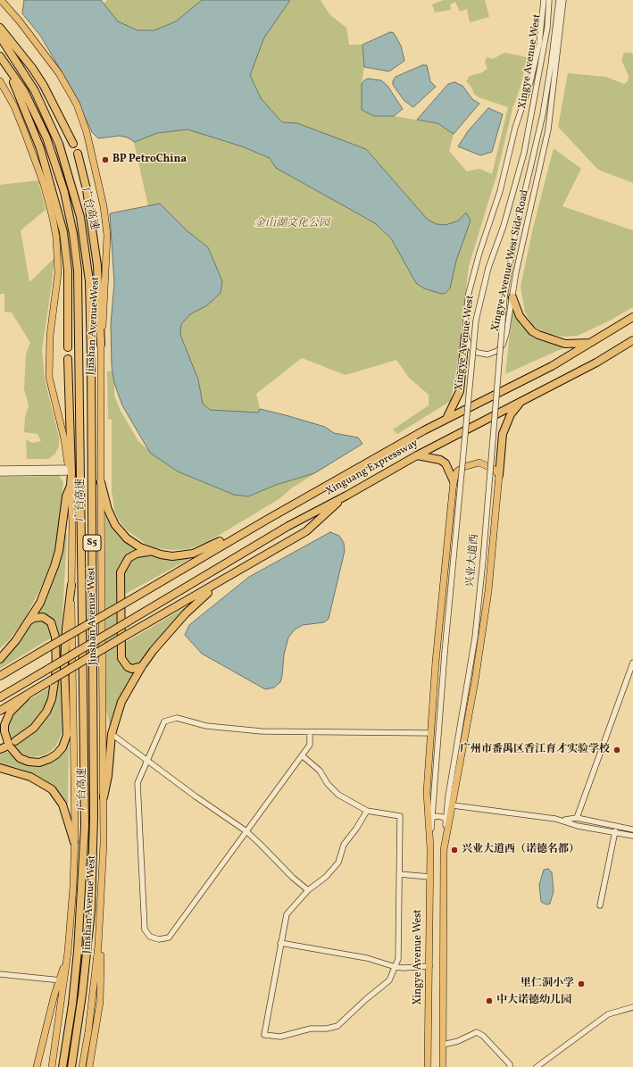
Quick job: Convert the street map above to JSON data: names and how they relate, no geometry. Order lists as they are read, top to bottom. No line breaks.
{"streets":{"highway":["广台高速","Xinguang Expressway","S5"],"main road":["Xingye Avenue West","Jinshan Avenue West"],"street":["Xingye Avenue West Side Road","兴业大道西"]},"crossings":[["Xingye Avenue West","兴业大道西"]],"parks":["金山湖文化公园"],"places":["BP PetroChina","广州市番禺区香江育才实验学校","兴业大道西（诺德名都）","里仁洞小学","中大诺德幼儿园"]}
